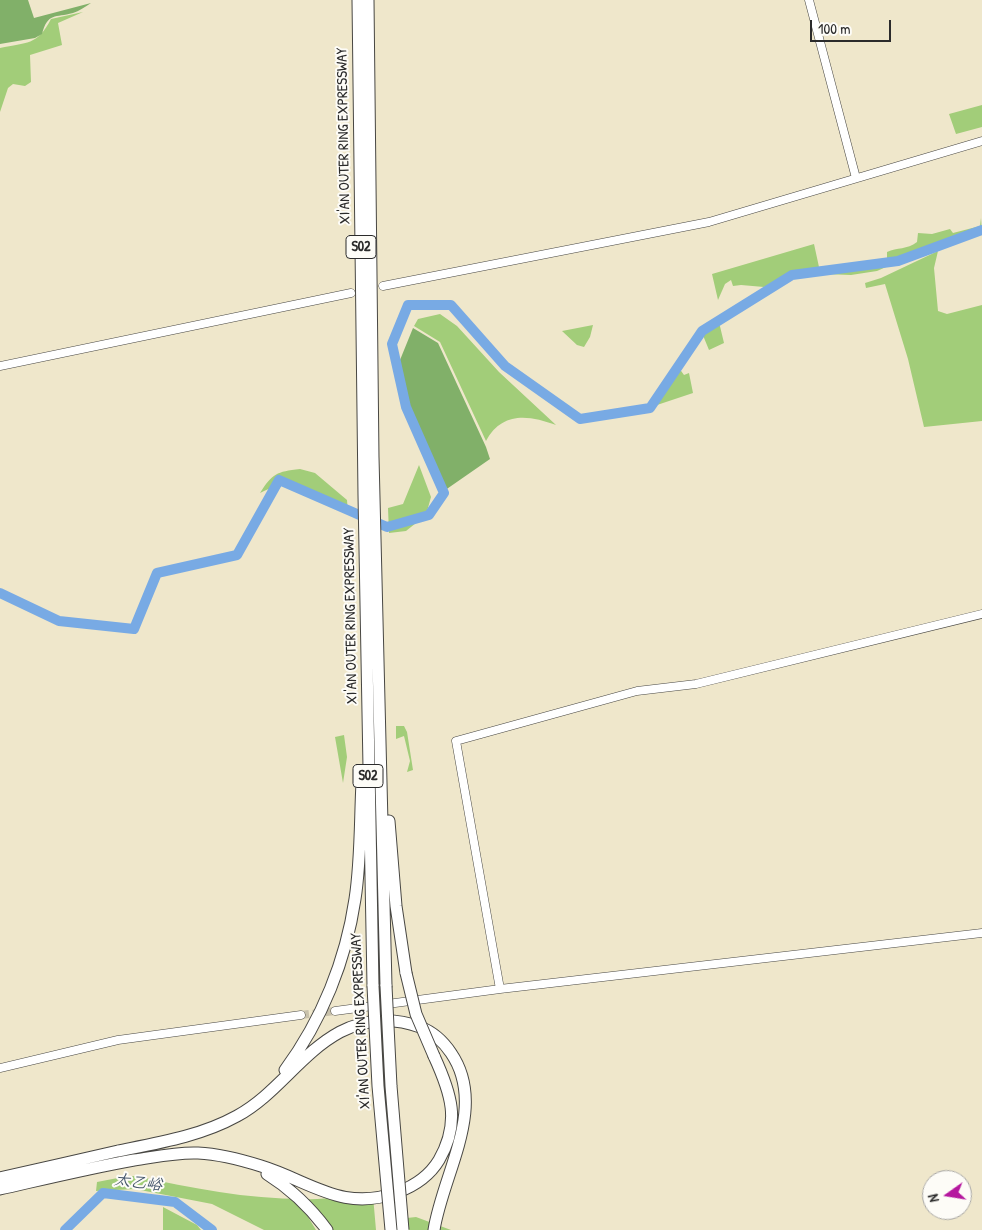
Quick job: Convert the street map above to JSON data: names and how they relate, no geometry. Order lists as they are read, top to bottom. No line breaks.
{"streets":{"highway":["XI'AN OUTER RING EXPRESSWAY","S02"]},"water":["太乙峪"],"scale_bar":"100 m","north":"left"}
